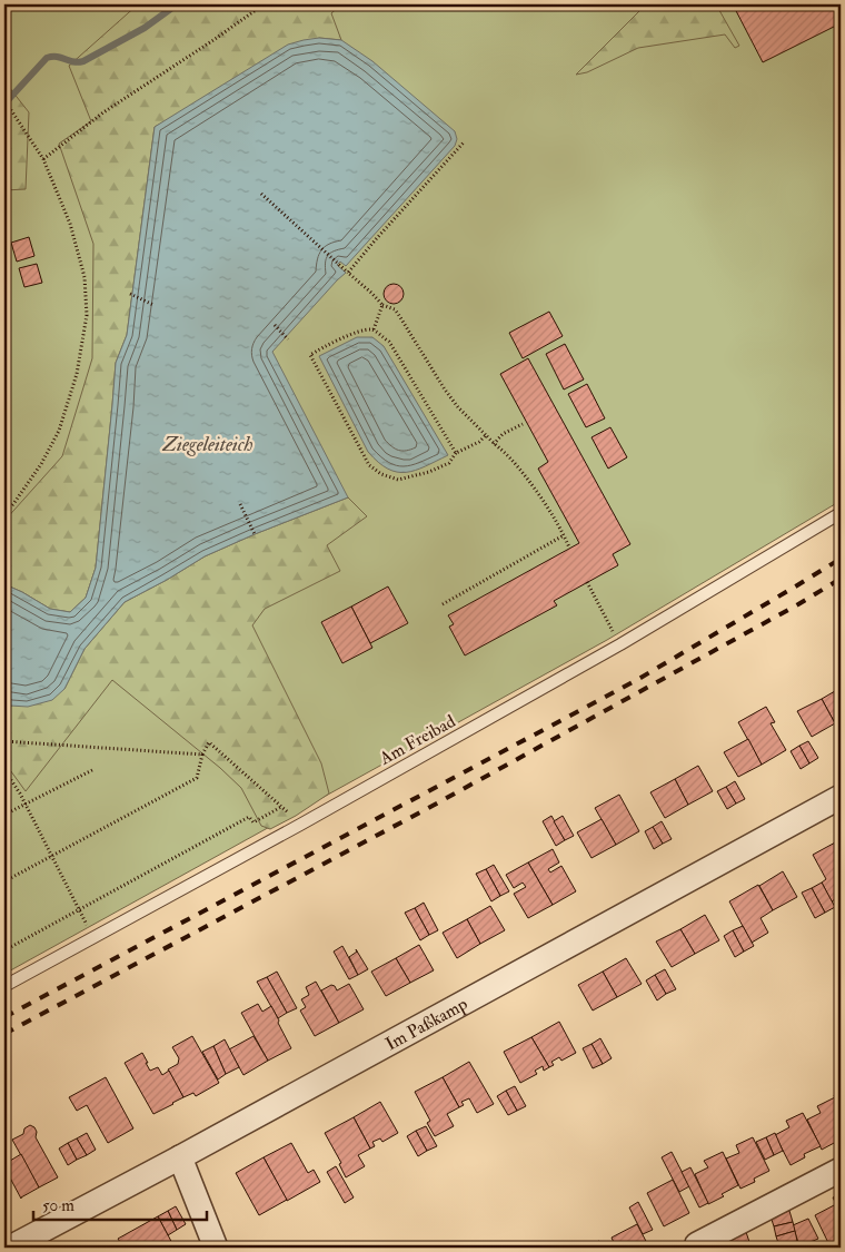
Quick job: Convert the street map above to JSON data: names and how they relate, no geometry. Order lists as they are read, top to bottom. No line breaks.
{"streets":{"street":["Im Paßkamp"],"lane":["Am Freibad"]},"water":["Ziegeleiteich"],"scale_bar":"50 m"}
